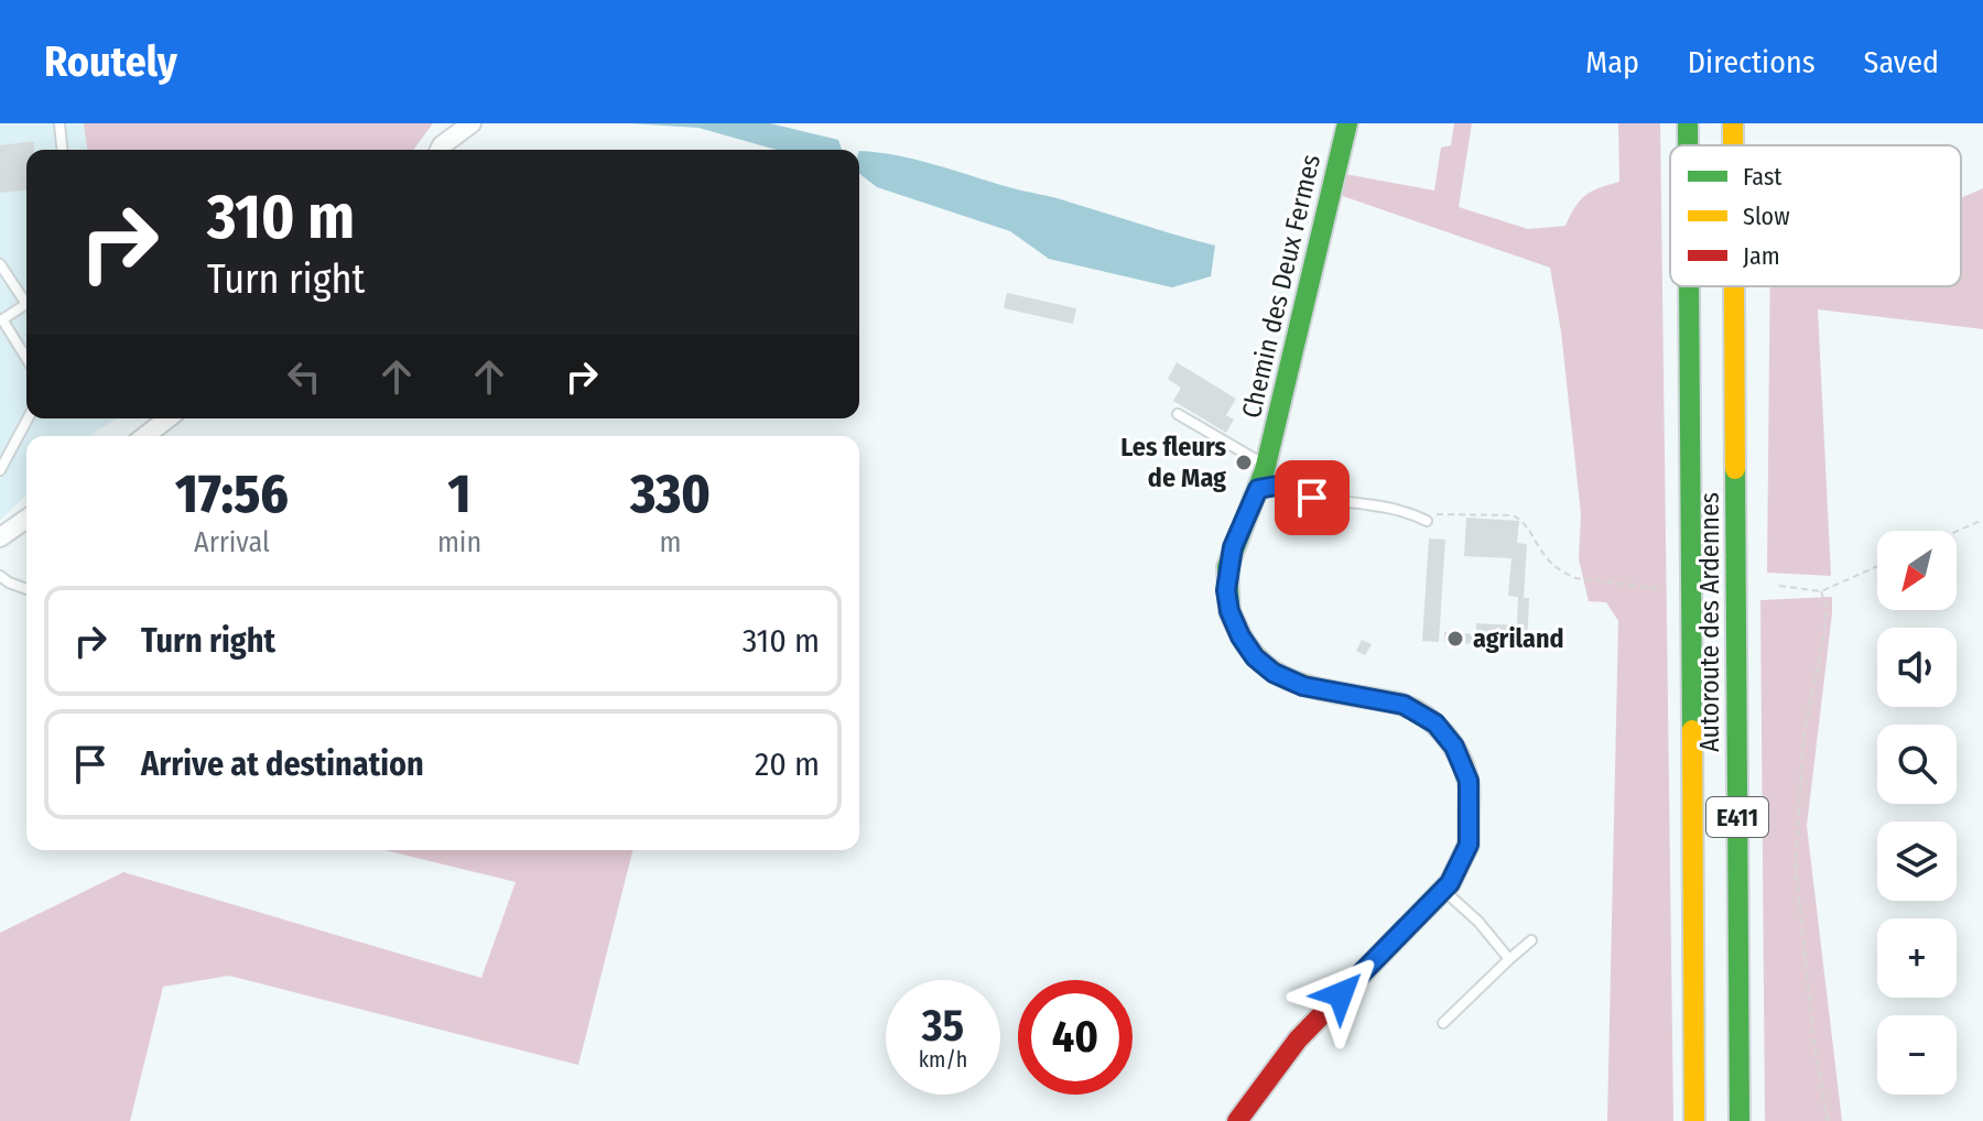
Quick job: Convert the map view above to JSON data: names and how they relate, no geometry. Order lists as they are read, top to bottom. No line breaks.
{"streets":{"main road":["Chemin des Deux Fermes","Autoroute des Ardennes","E411"]},"places":["Les fleurs de Mag","agriland"],"legend":["Fast","Slow","Jam"],"north":"bottom left","page":{"header":"Routely","nav":["Map","Directions","Saved"],"turn":["310 m","Turn right"],"eta":["17:56","Arrival","1","min","330","m"],"map_buttons":["+","−"],"list":[{"name":"Turn right","value":"310 m"},{"name":"Arrive at destination","value":"20 m"}],"speed":"35 km/h","limit":"40"}}
